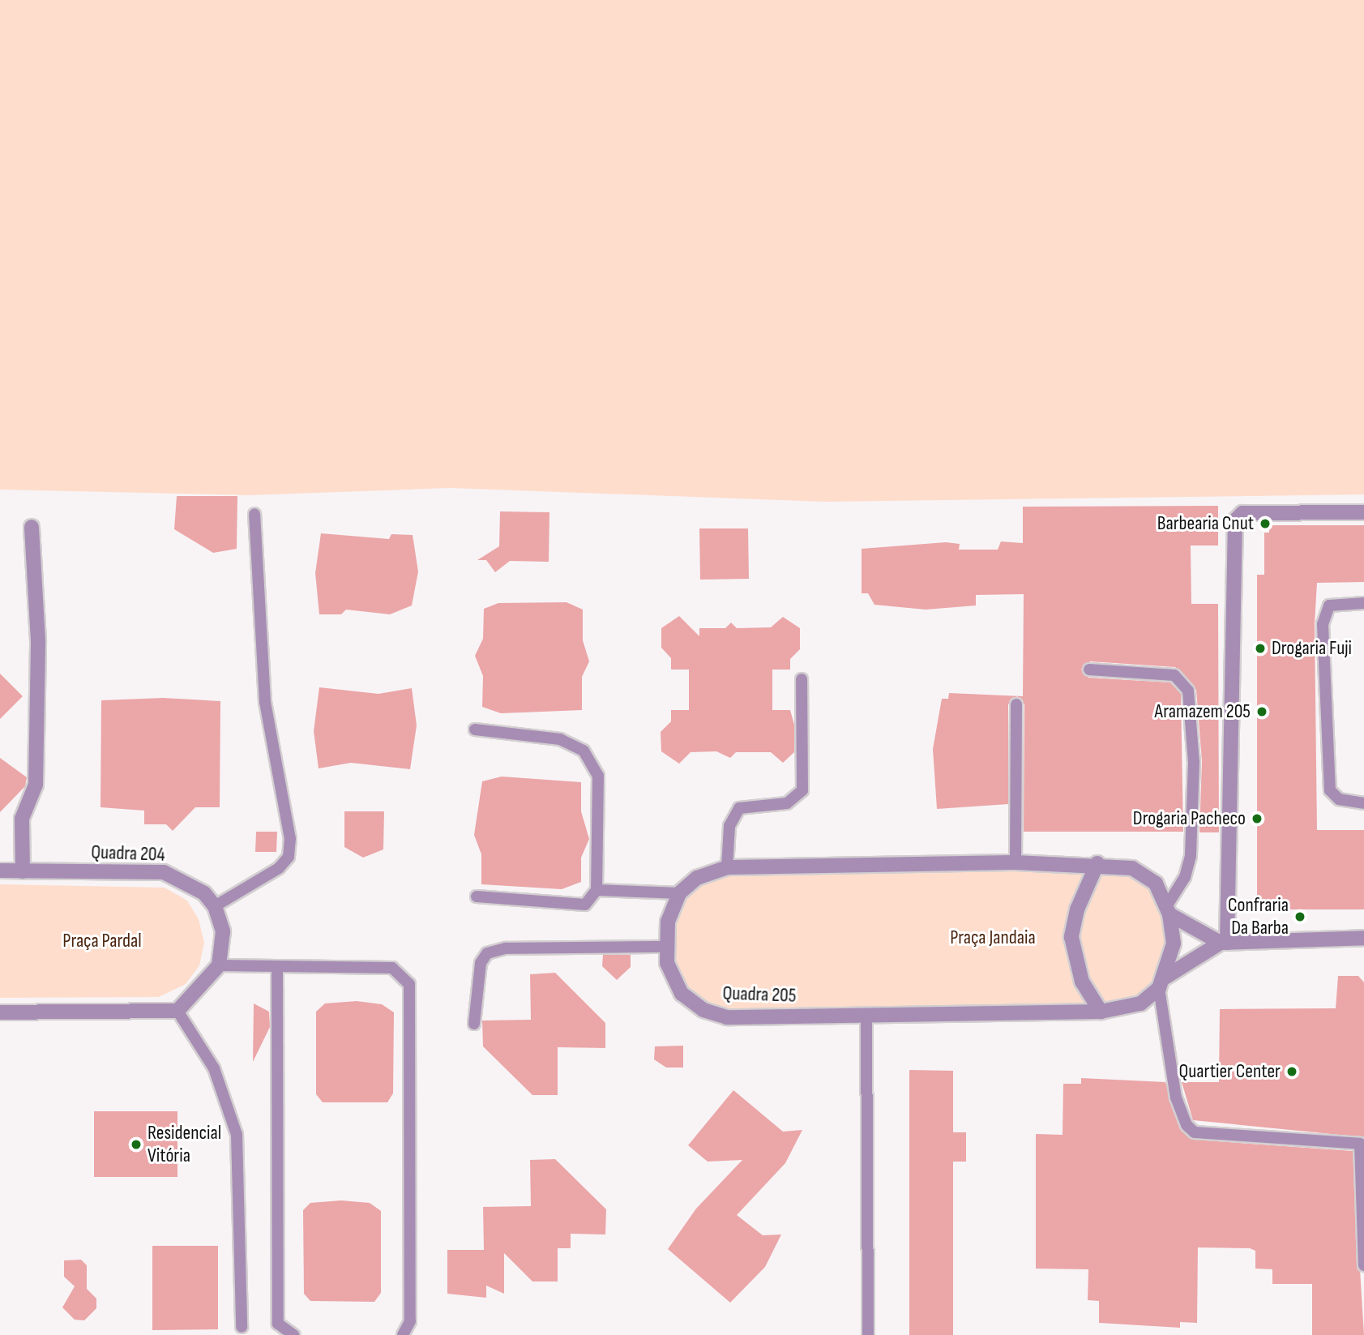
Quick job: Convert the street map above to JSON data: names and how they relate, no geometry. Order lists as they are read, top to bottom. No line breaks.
{"streets":{"street":["Quadra 204","Quadra 205"]},"parks":["Praça Jandaia","Praça Pardal"],"places":["Barbearia Cnut","Drogaria Fuji","Aramazem 205","Drogaria Pacheco","Confraria Da Barba","Quartier Center","Residencial Vitória"]}
